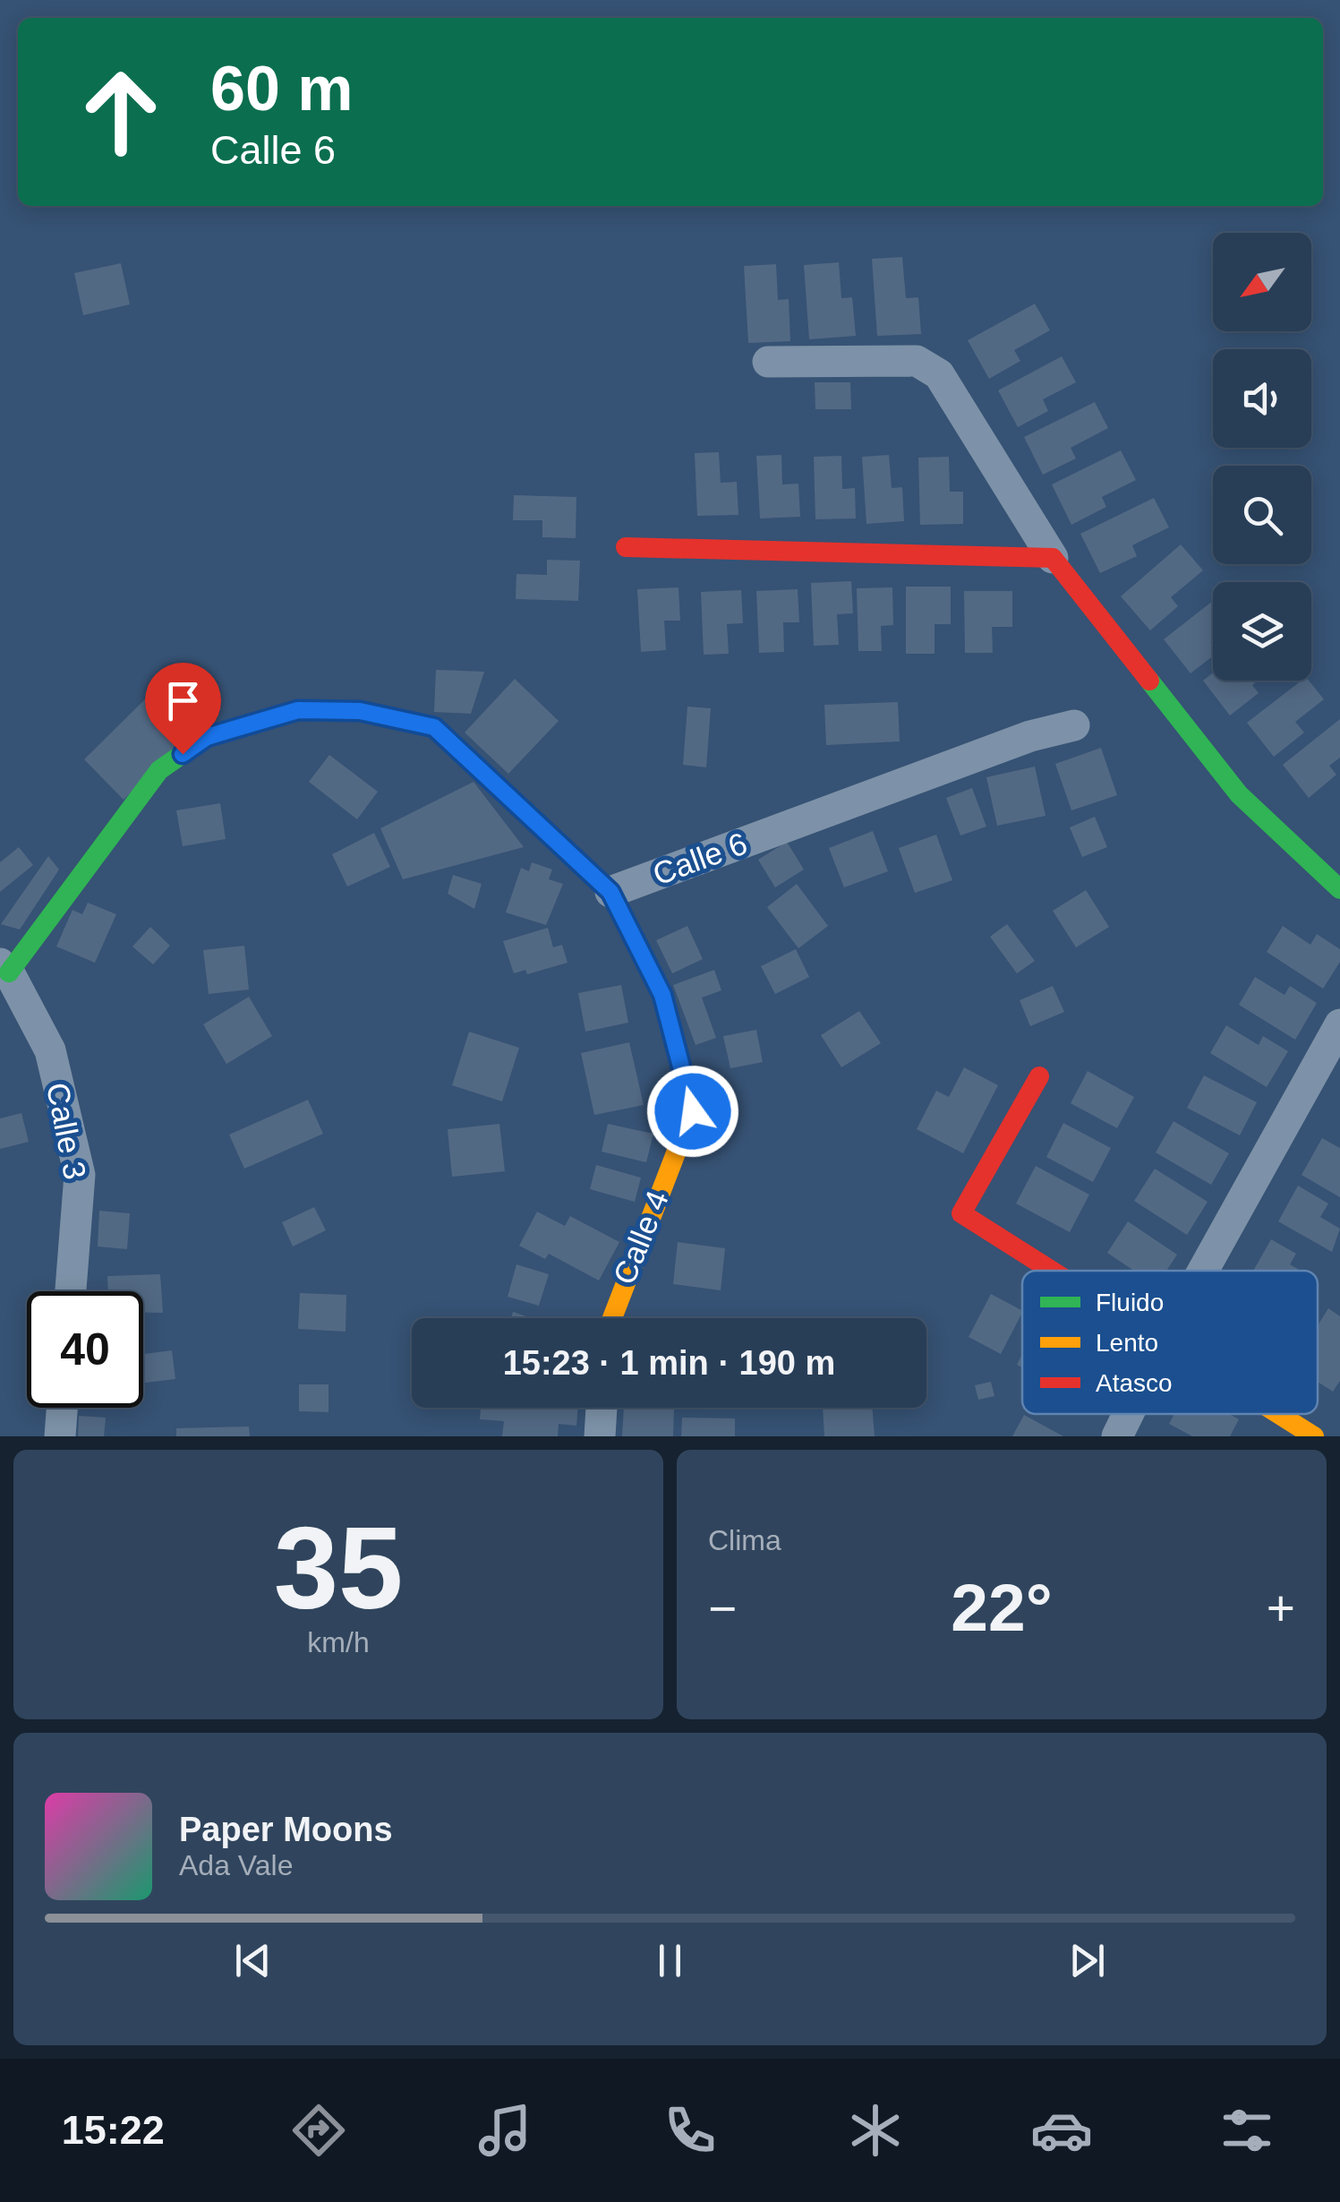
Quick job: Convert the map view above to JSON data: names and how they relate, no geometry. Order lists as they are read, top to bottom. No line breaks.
{"streets":{"street":["Calle 6","Calle 3","Calle 4"]},"crossings":[["Calle 6","Calle 3"],["Calle 6","Calle 4"]],"legend":["Fluido","Lento","Atasco"],"north":"bottom left","page":{"turn":["60 m","Calle 6"],"limit":"40","trip":"15:23 · 1 min · 190 m","tile":[["35","km/h"],"Clima"],"heat":["−","22°","+"],"song":["Paper Moons","Ada Vale"],"tabs":"15:22"}}
